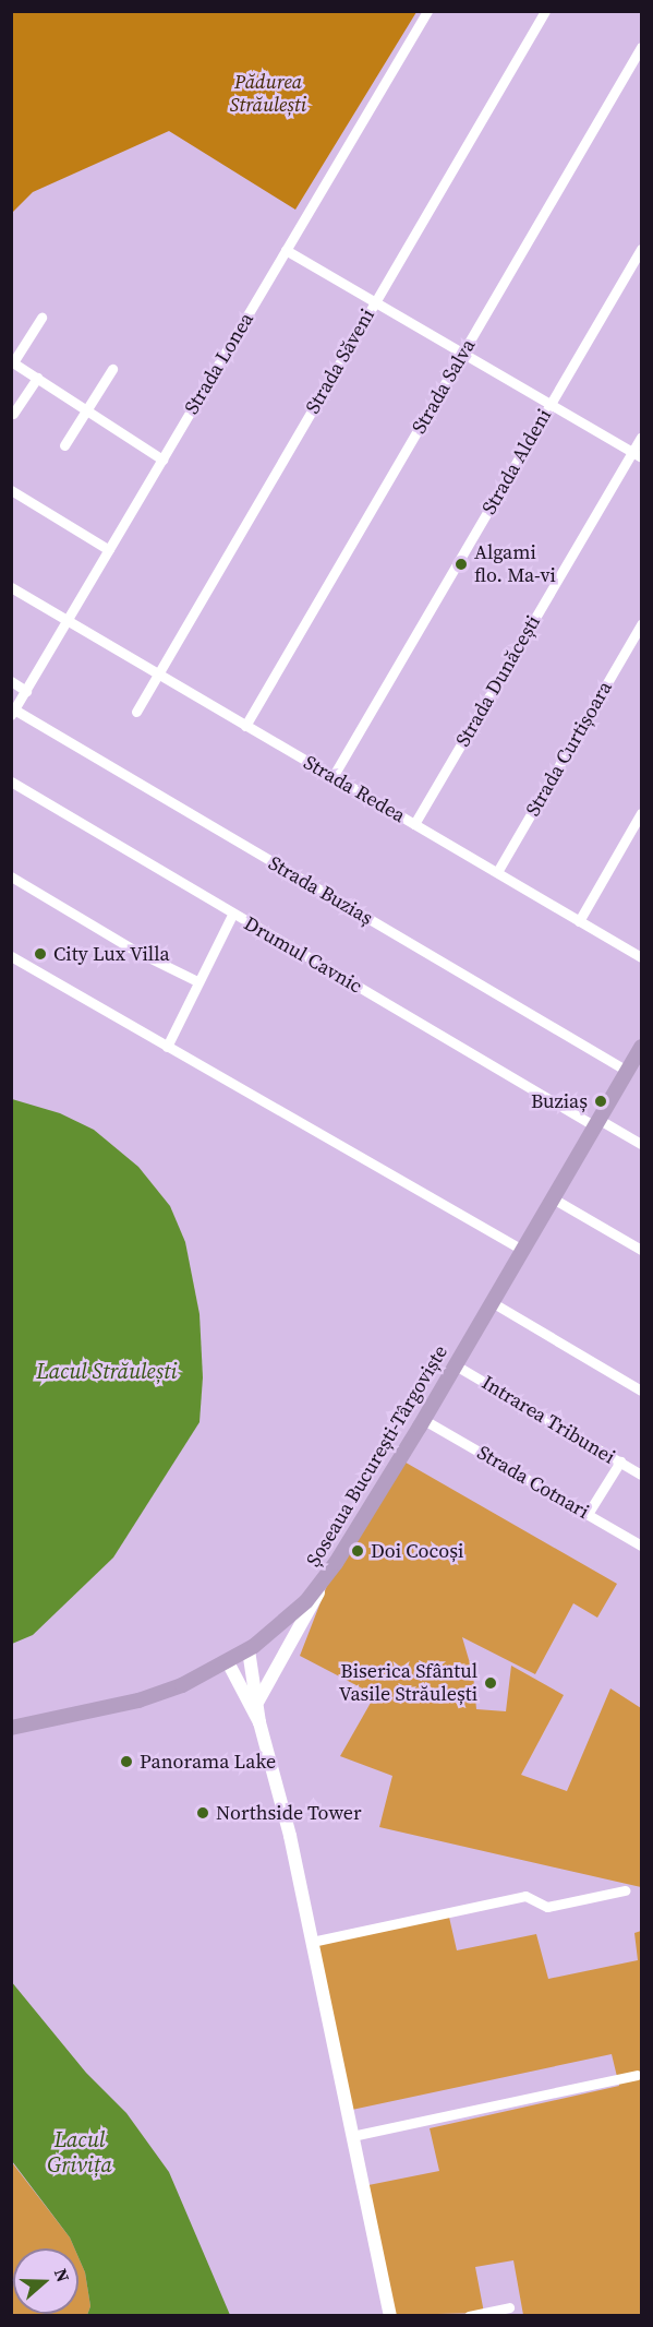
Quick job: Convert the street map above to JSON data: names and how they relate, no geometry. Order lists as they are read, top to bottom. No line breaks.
{"streets":{"main road":["Șoseaua București-Târgoviște"],"street":["Strada Săveni","Strada Lonea","Strada Salva","Strada Aldeni","Strada Dunăcești","Strada Curtișoara","Strada Redea","Strada Buziaș","Drumul Cavnic","Intrarea Tribunei","Strada Cotnari"]},"crossings":[["Strada Săveni","Strada Redea"],["Strada Lonea","Strada Redea"],["Strada Lonea","Strada Buziaș"],["Strada Salva","Strada Redea"],["Strada Aldeni","Strada Redea"],["Strada Dunăcești","Strada Redea"],["Strada Curtișoara","Strada Redea"],["Strada Buziaș","Șoseaua București-Târgoviște"],["Drumul Cavnic","Șoseaua București-Târgoviște"],["Intrarea Tribunei","Șoseaua București-Târgoviște"],["Șoseaua București-Târgoviște","Strada Cotnari"]],"water":["Lacul Străulești","Lacul Grivița"],"parks":["Pădurea Străulești"],"places":["Algami flo. Ma-vi","City Lux Villa","Buziaș","Doi Cocoși","Biserica Sfântul Vasile Străulești","Panorama Lake","Northside Tower"],"north":"right"}
